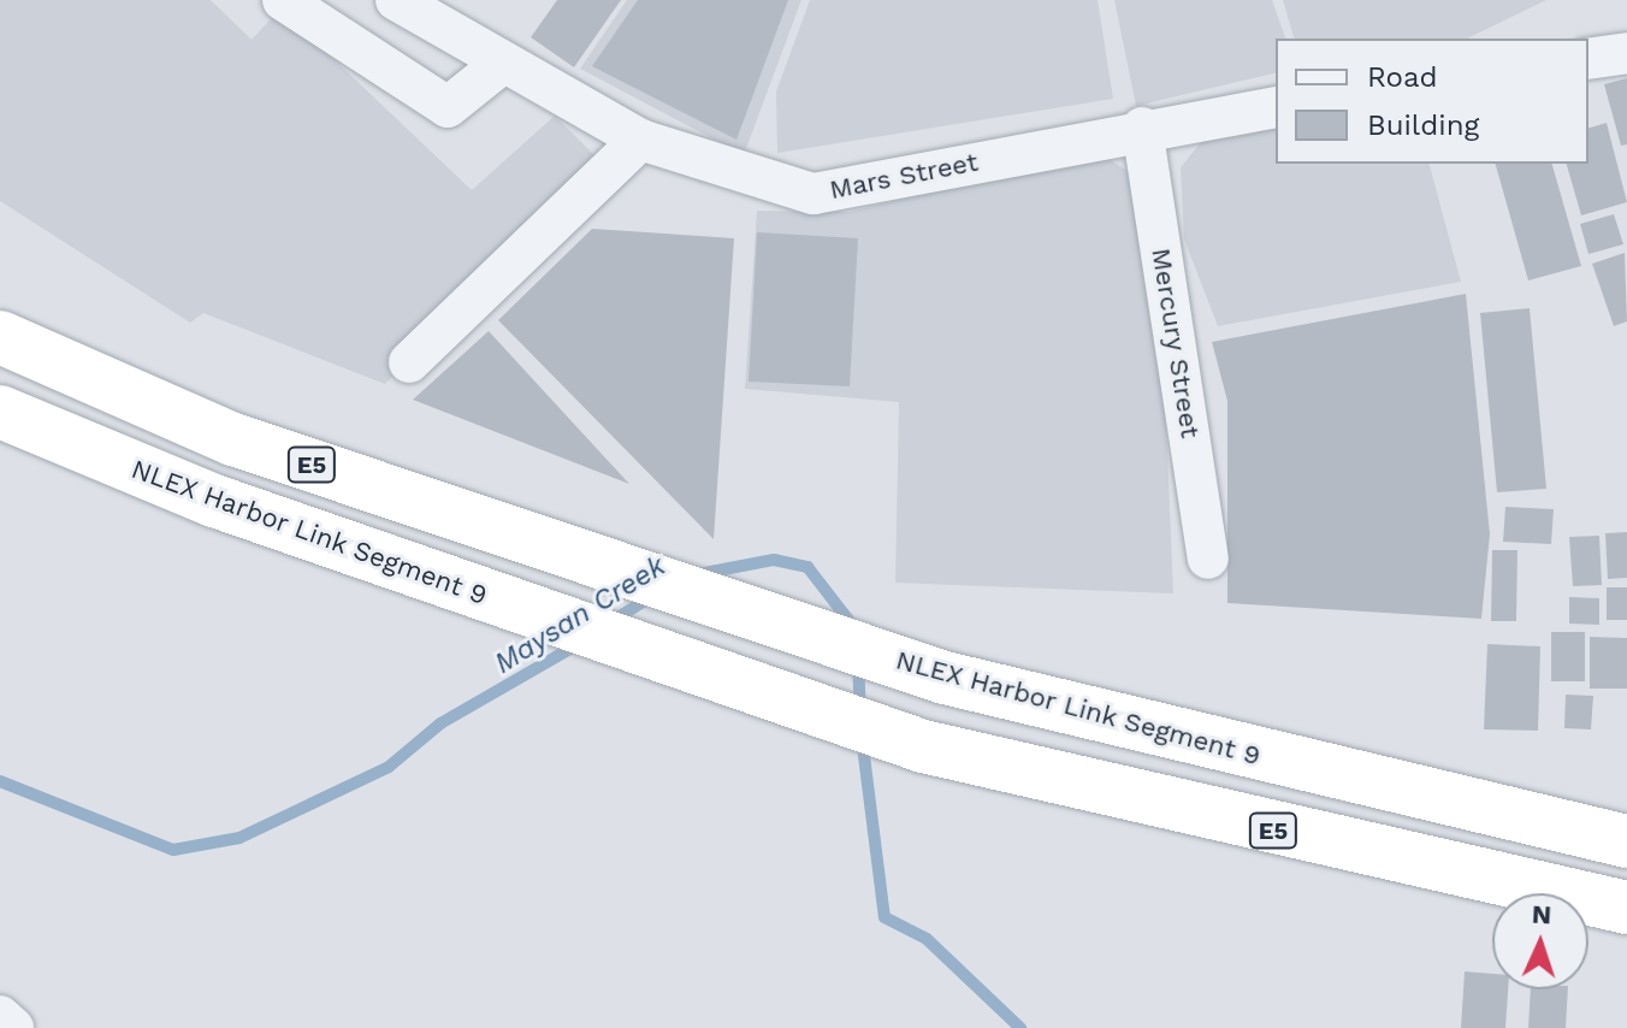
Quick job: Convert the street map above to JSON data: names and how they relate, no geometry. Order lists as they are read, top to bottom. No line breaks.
{"streets":{"highway":["E5","NLEX Harbor Link Segment 9"],"street":["Mars Street","Mercury Street"]},"crossings":[["Mars Street","Mercury Street"]],"water":["Maysan Creek"],"legend":["Road","Building"],"north":"top"}
